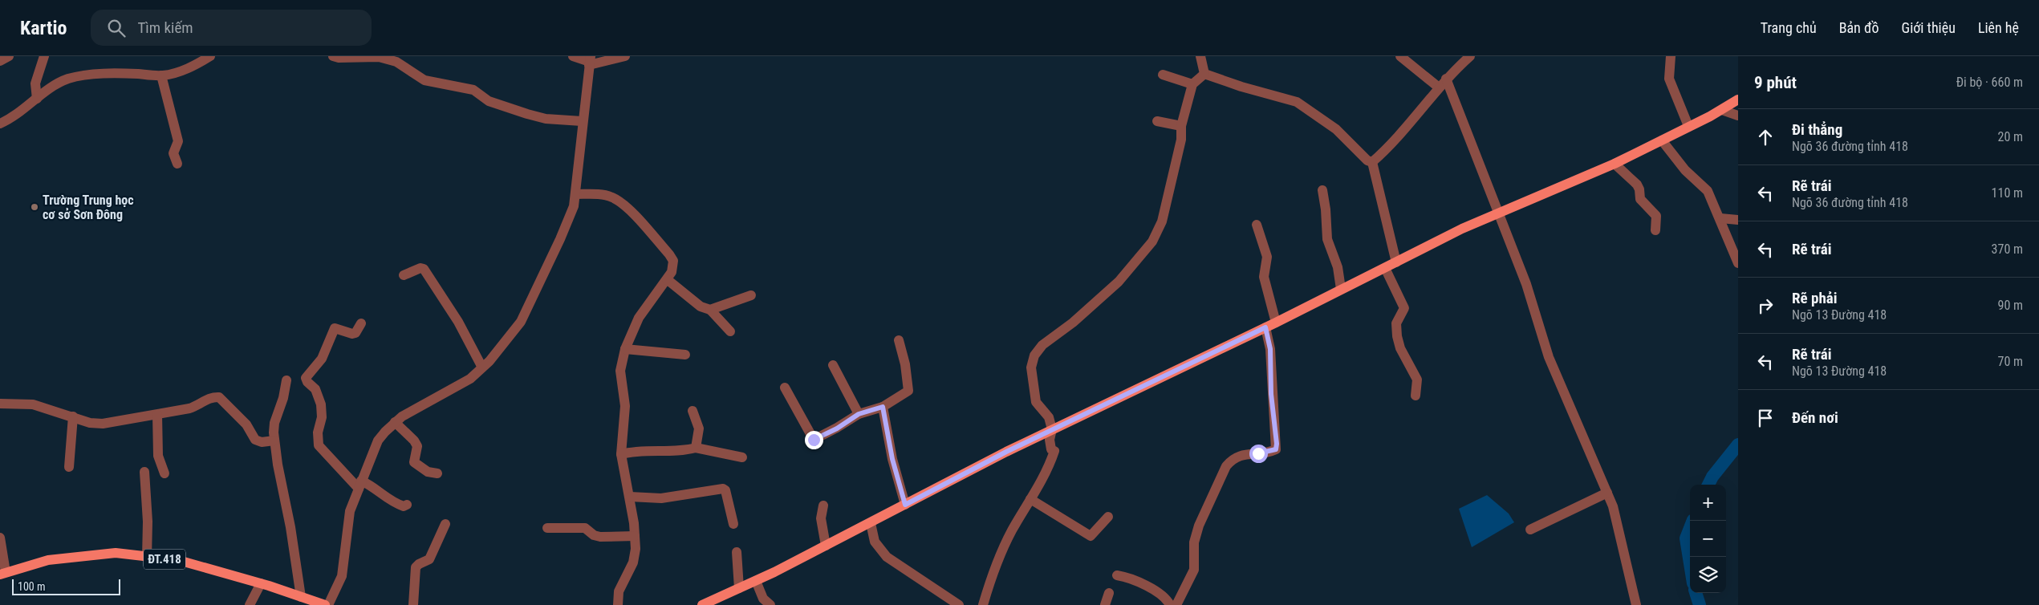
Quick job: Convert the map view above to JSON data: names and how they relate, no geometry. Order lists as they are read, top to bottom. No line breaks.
{"streets":{"main road":["ĐT.418"]},"places":["Trường Trung học cơ sở Sơn Đông"],"scale_bar":"100 m","page":{"header":"Kartio","search":"Tìm kiếm","nav":["Trang chủ","Bản đồ","Giới thiệu","Liên hệ"],"heading":["9 phút","Đi bộ · 660 m"],"list":[["Đi thẳng","Ngõ 36 đường tỉnh 418","20 m"],["Rẽ trái","Ngõ 36 đường tỉnh 418","110 m"],["Rẽ trái","370 m"],["Rẽ phải","Ngõ 13 Đường 418","90 m"],["Rẽ trái","Ngõ 13 Đường 418","70 m"],"Đến nơi"],"map_buttons":["+","−"],"scale":"100 m"}}
